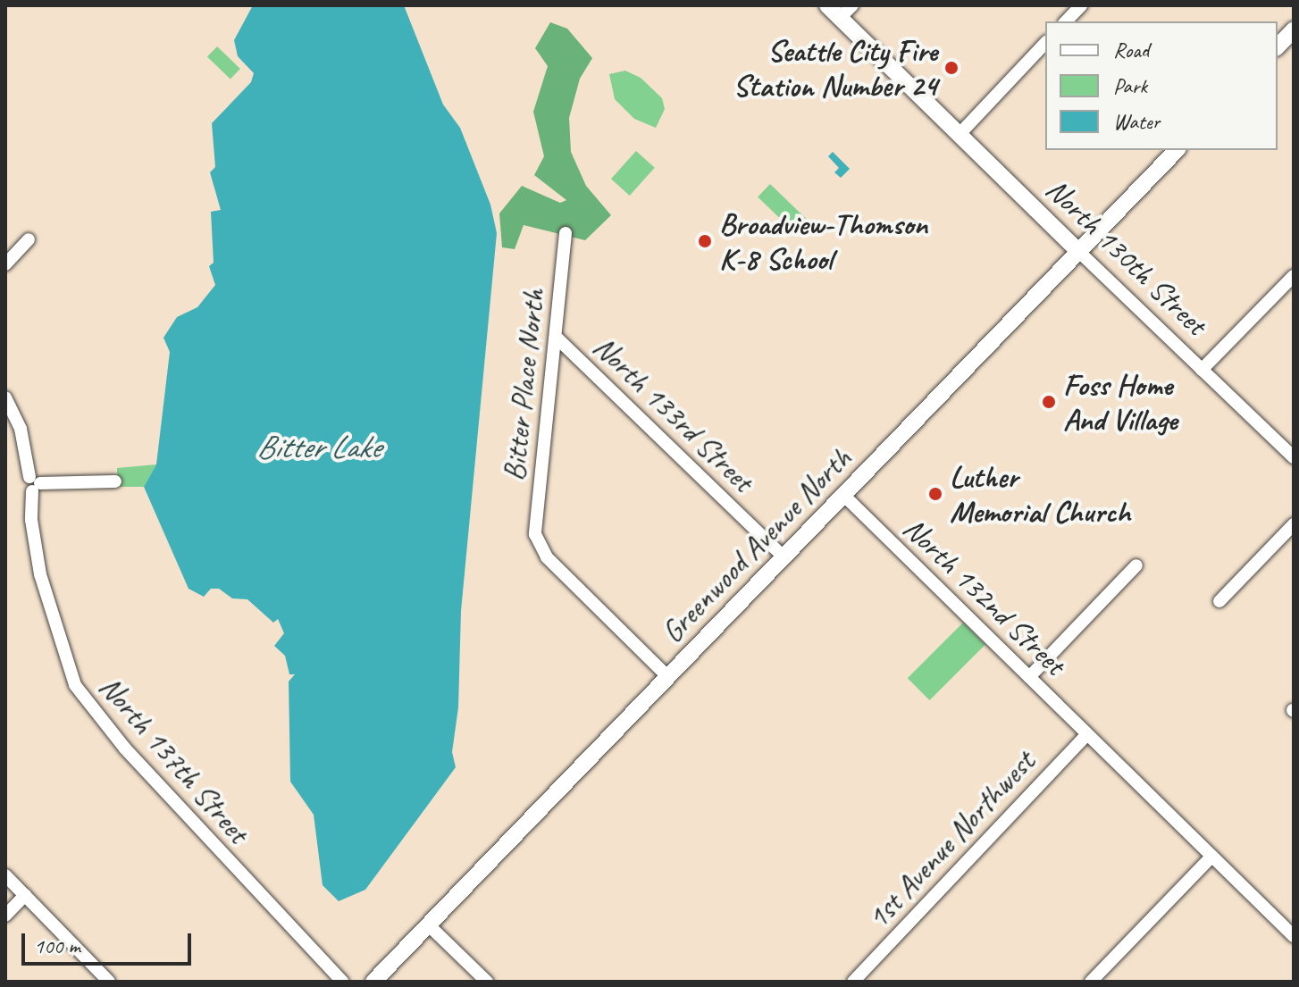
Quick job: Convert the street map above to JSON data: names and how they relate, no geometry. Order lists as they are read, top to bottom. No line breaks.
{"streets":{"main road":["North 130th Street","Greenwood Avenue North"],"street":["Bitter Place North","North 133rd Street","North 132nd Street","North 137th Street","1st Avenue Northwest"]},"crossings":[["North 130th Street","Greenwood Avenue North"],["Bitter Place North","North 133rd Street"],["Bitter Place North","Greenwood Avenue North"],["North 133rd Street","Greenwood Avenue North"],["Greenwood Avenue North","North 132nd Street"],["North 132nd Street","1st Avenue Northwest"]],"water":["Bitter Lake"],"places":["Seattle City Fire Station Number 24","Broadview-Thomson K-8 School","Foss Home And Village","Luther Memorial Church"],"legend":["Road","Park","Water"],"scale_bar":"100 m"}
